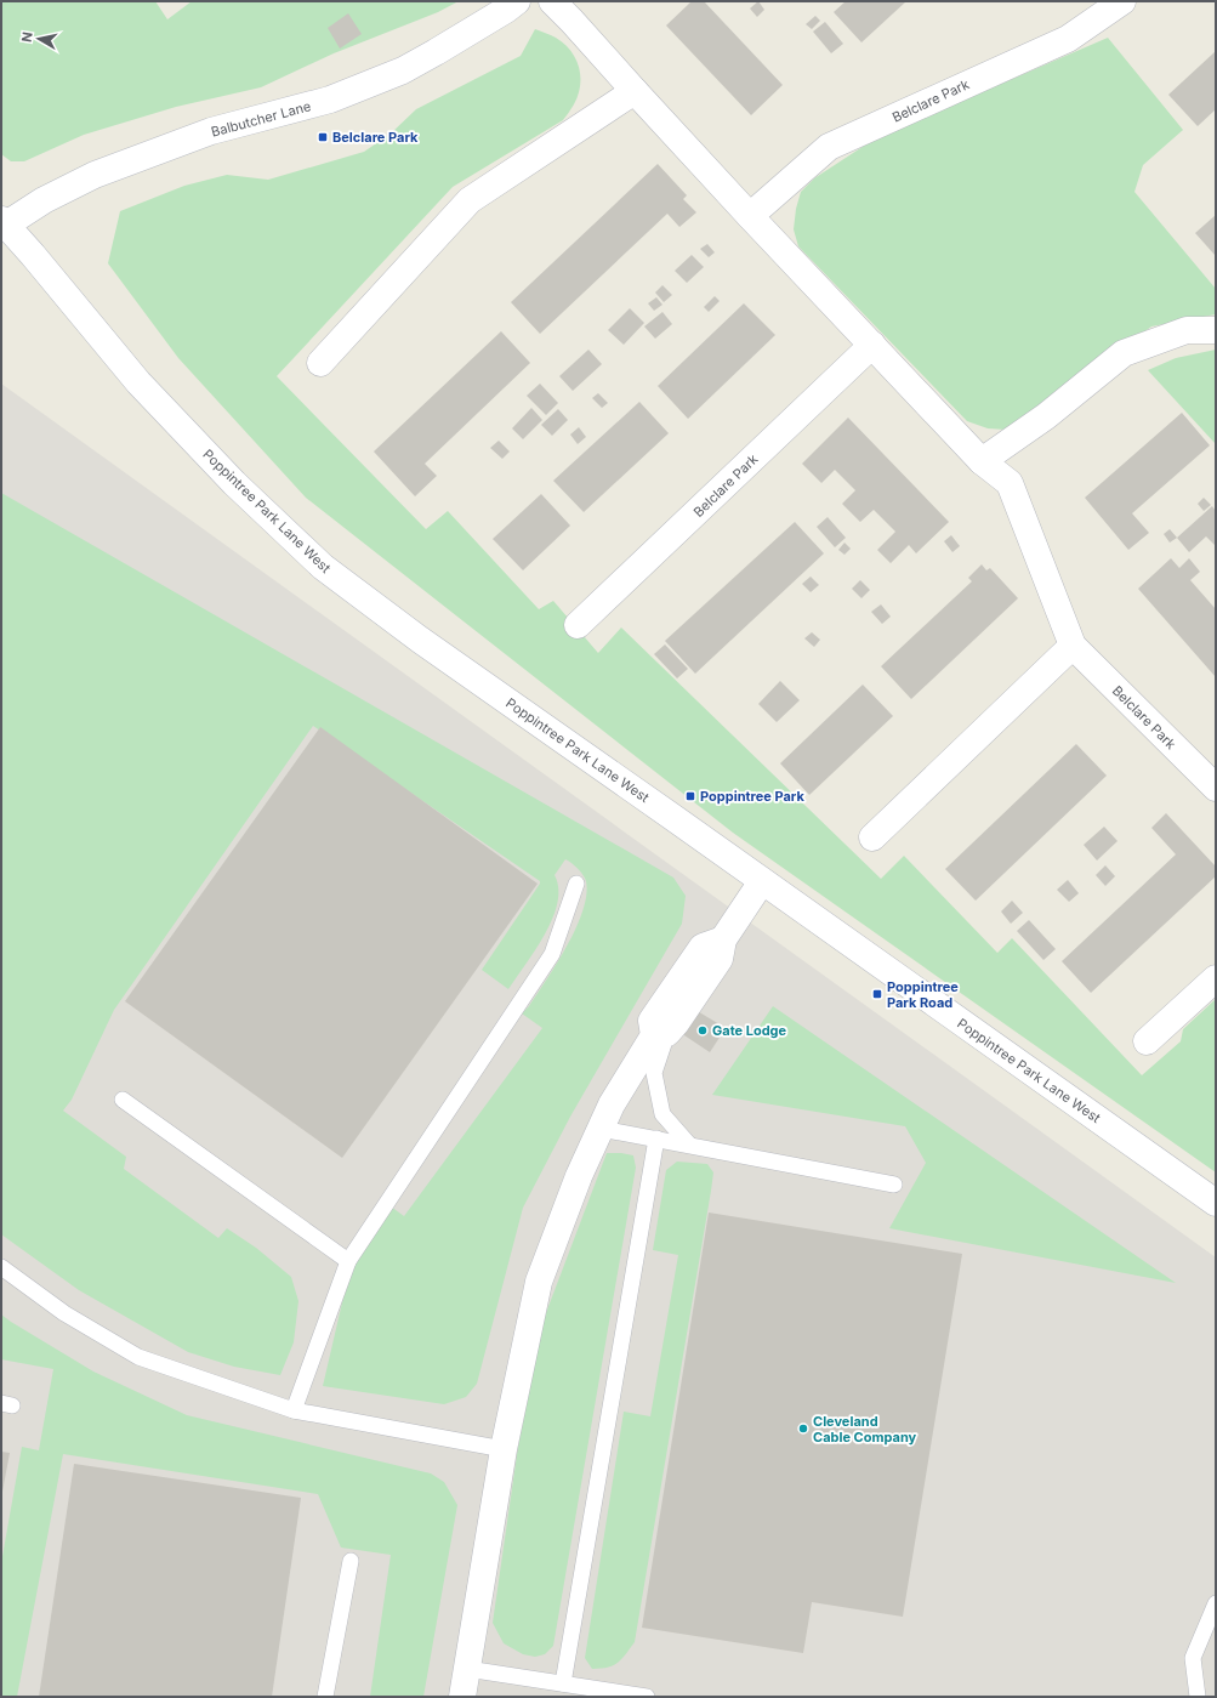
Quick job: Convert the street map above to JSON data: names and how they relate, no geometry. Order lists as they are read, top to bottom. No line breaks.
{"streets":{"street":["Belclare Park","Balbutcher Lane","Poppintree Park Lane West"]},"crossings":[["Balbutcher Lane","Poppintree Park Lane West"]],"places":{"transit":["Belclare Park","Poppintree Park","Poppintree Park Road"],"other":["Gate Lodge","Cleveland Cable Company"]},"north":"left"}
